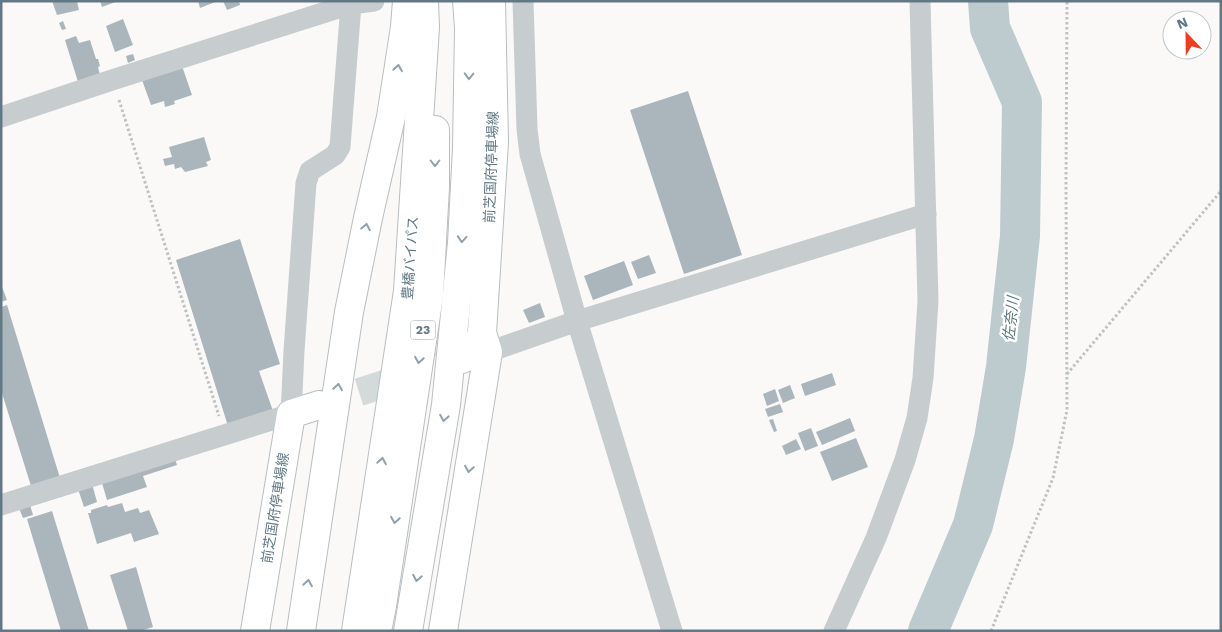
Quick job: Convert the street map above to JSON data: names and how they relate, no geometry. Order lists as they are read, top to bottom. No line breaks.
{"streets":{"main road":["前芝国府停車場線","豊橋バイパス","23"]},"water":["佐奈川"],"north":"top"}
